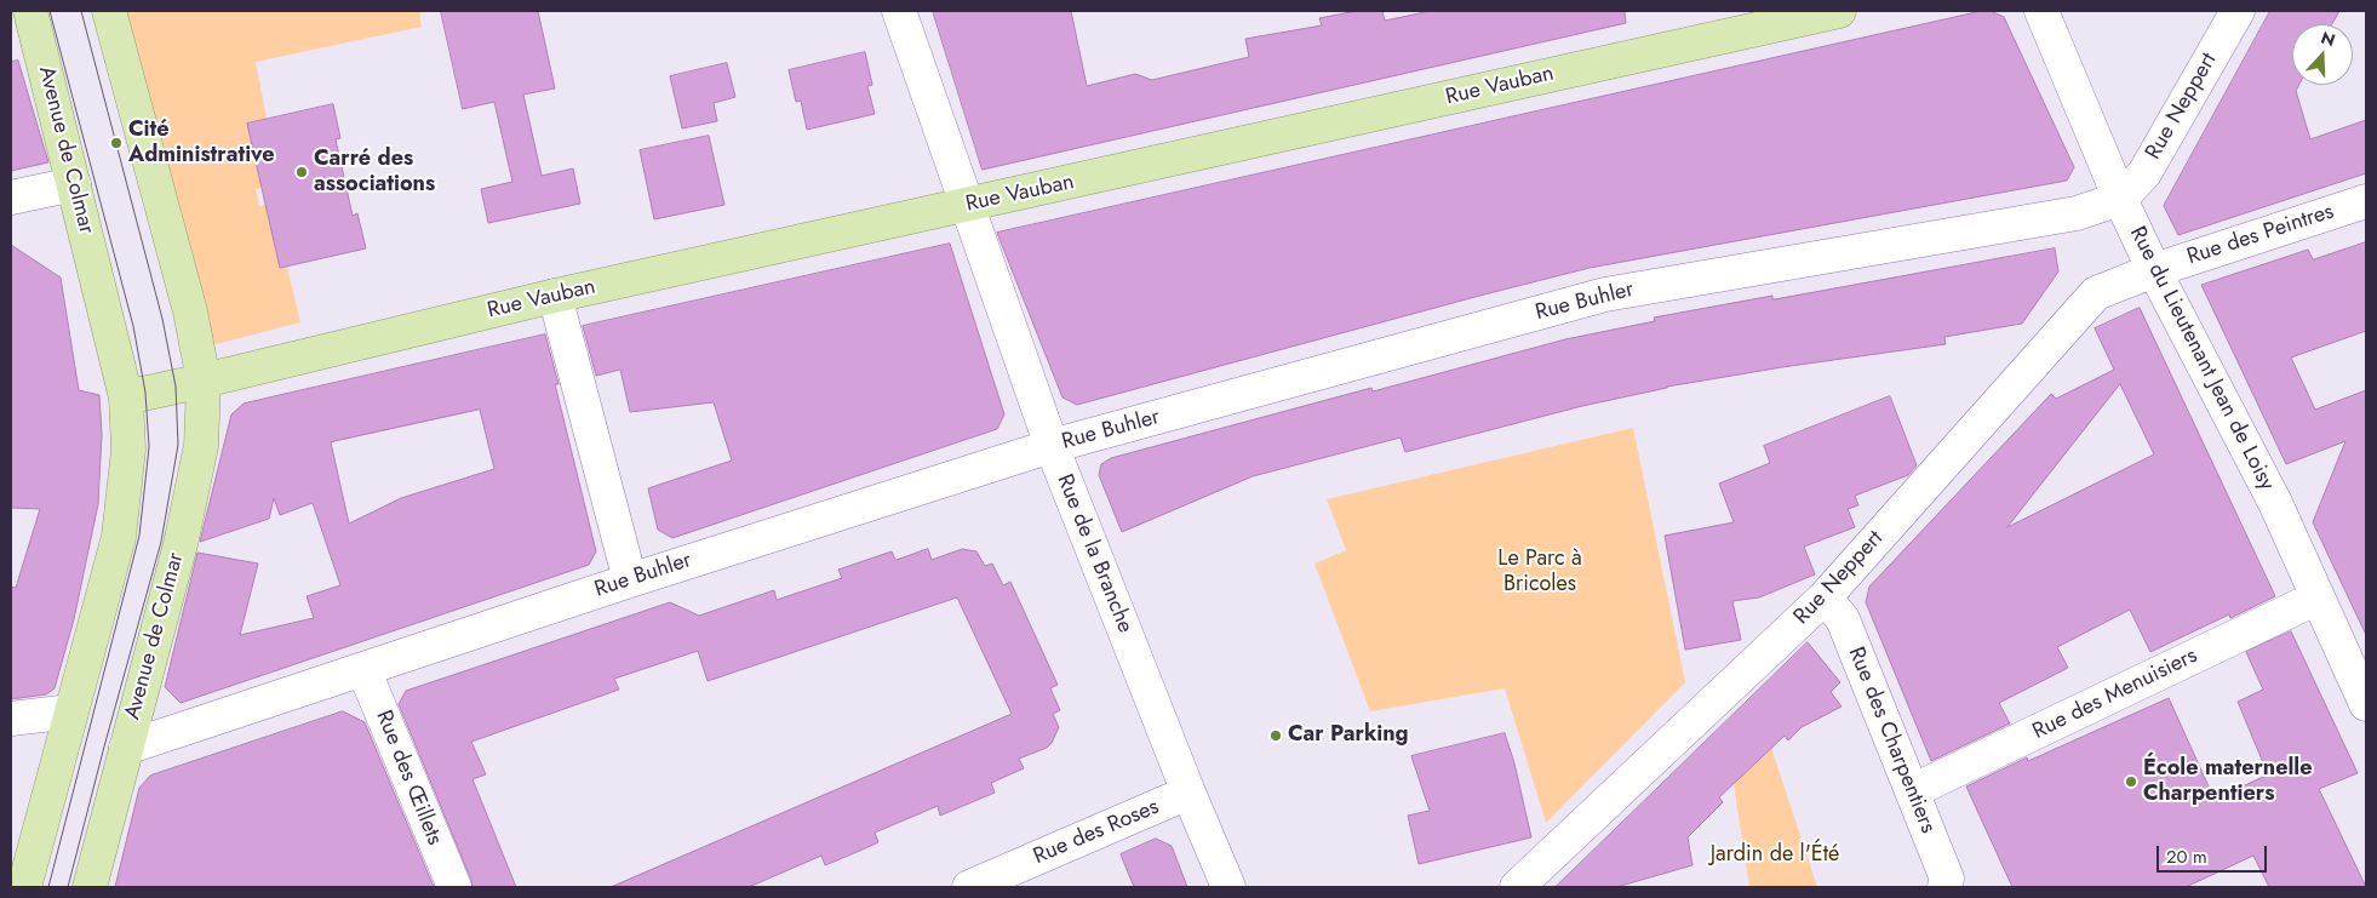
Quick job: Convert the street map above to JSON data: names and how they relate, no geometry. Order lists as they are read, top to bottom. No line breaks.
{"streets":{"main road":["Rue Vauban","Avenue de Colmar"],"street":["Rue Neppert","Rue des Peintres","Rue Buhler","Rue du Lieutenant Jean de Loisy","Rue de la Branche","Rue des Menuisiers","Rue des Charpentiers","Rue des Œillets","Rue des Roses"]},"crossings":[["Rue Vauban","Avenue de Colmar"],["Rue Vauban","Rue de la Branche"],["Rue Neppert","Rue des Peintres"],["Rue Neppert","Rue Buhler"],["Rue Neppert","Rue du Lieutenant Jean de Loisy"],["Rue Neppert","Rue des Charpentiers"],["Avenue de Colmar","Rue Buhler"],["Rue des Peintres","Rue du Lieutenant Jean de Loisy"],["Rue Buhler","Rue du Lieutenant Jean de Loisy"],["Rue Buhler","Rue de la Branche"],["Rue Buhler","Rue des Œillets"],["Rue du Lieutenant Jean de Loisy","Rue des Menuisiers"],["Rue de la Branche","Rue des Roses"],["Rue des Menuisiers","Rue des Charpentiers"]],"parks":["Le Parc à Bricoles","Jardin de l'Été"],"places":["Cité Administrative","Carré des associations","Car Parking","École maternelle Charpentiers"],"scale_bar":"20 m","north":"top"}
